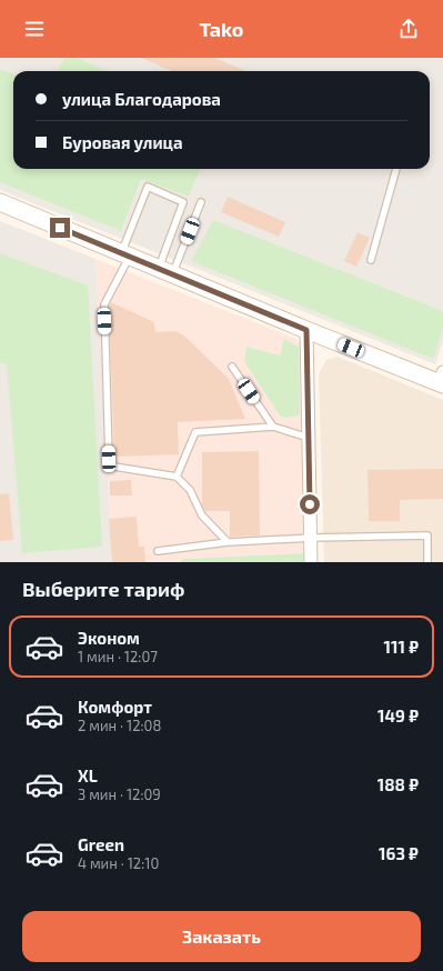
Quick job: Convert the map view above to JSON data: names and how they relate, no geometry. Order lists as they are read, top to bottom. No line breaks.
{"page":{"header":"Tako","banner":["улица Благодарова","Буровая улица"],"heading":"Выберите тариф","list":[{"name":"Эконом","note":"1 мин · 12:07","value":"111 ₽"},{"name":"Комфорт","note":"2 мин · 12:08","value":"149 ₽"},{"name":"XL","note":"3 мин · 12:09","value":"188 ₽"},{"name":"Green","note":"4 мин · 12:10","value":"163 ₽"}],"buttons":"Заказать"}}
